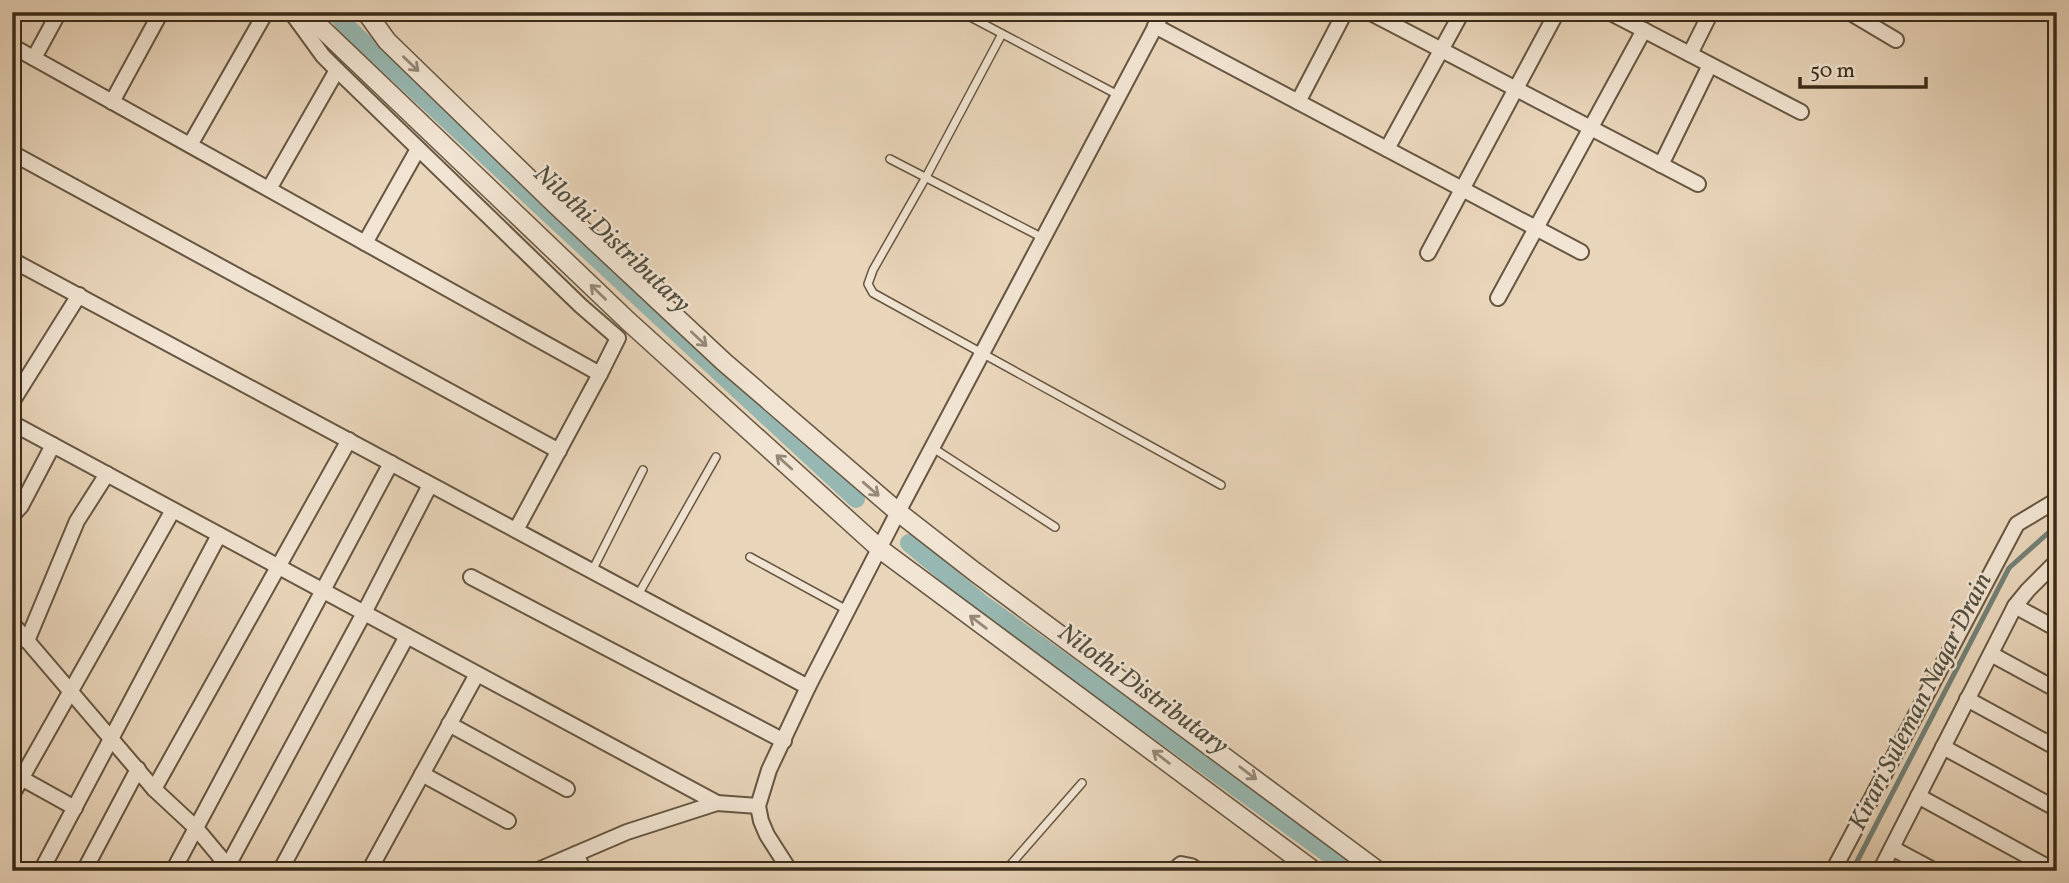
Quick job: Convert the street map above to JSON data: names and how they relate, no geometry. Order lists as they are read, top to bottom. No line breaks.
{"water":["Nilothi Distributary","Kirari Suleman Nagar Drain"],"scale_bar":"50 m"}
